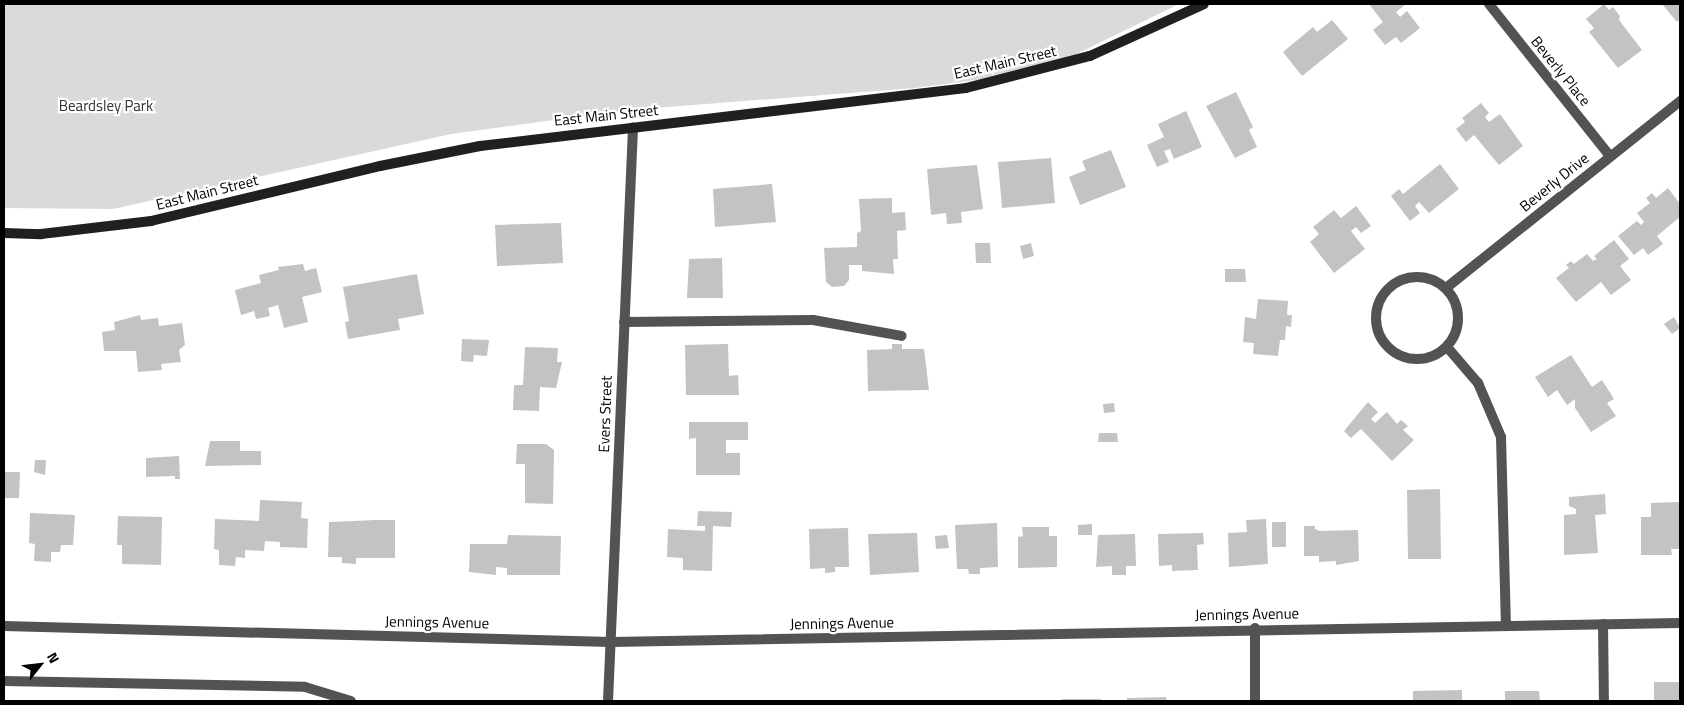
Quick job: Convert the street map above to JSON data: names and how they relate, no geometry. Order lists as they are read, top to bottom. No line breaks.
{"streets":{"main road":["East Main Street"],"street":["Beverly Place","Beverly Drive","Evers Street","Jennings Avenue"]},"crossings":[["East Main Street","Evers Street"],["Beverly Place","Beverly Drive"],["Evers Street","Jennings Avenue"]],"parks":["Beardsley Park"],"north":"top right"}
